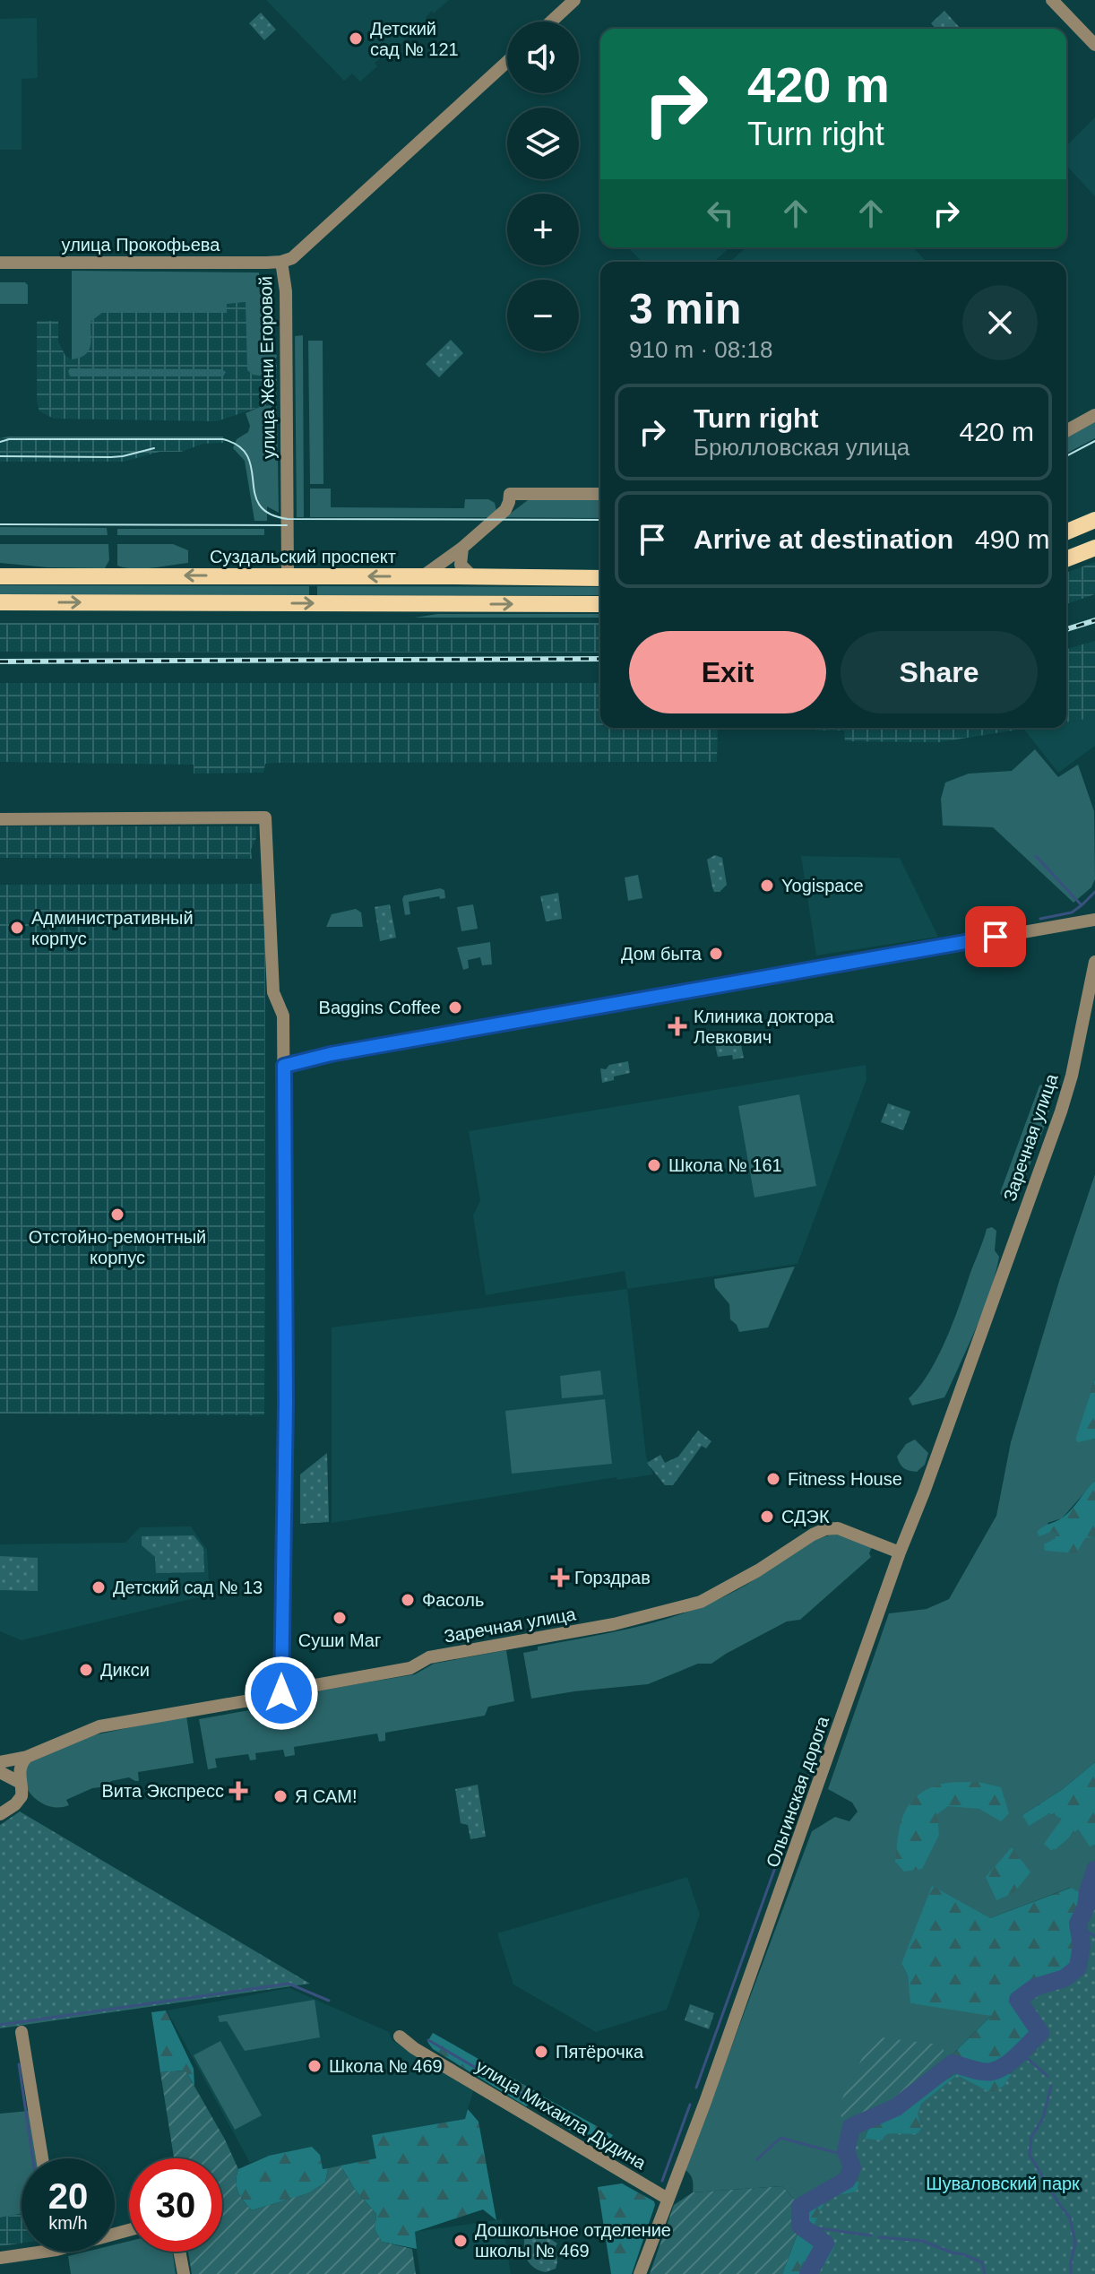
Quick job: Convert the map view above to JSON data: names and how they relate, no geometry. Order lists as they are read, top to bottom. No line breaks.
{"streets":{"main road":["Суздальский проспект"],"street":["улица Прокофьева","улица Жени Егоровой","Заречная улица","Ольгинская дорога","улица Михаила Дудина"]},"crossings":[["улица Прокофьева","улица Жени Егоровой"],["улица Жени Егоровой","Суздальский проспект"],["Заречная улица","Ольгинская дорога"],["Ольгинская дорога","улица Михаила Дудина"]],"parks":["Шуваловский парк"],"places":{"other":["Детский сад № 121","Yogispace","Административный корпус","Дом быта","Baggins Coffee","Школа № 161","Отстойно-ремонтный корпус","Fitness House","СДЭК","Детский сад № 13","Фасоль","Суши Маг","Дикси","Я САМ!","Пятёрочка","Школа № 469","Дошкольное отделение школы № 469"],"health":["Клиника доктора Левкович","Горздрав","Вита Экспресс"]},"page":{"map_buttons":["+","−"],"turn":["420 m","Turn right"],"heading":["3 min","910 m · 08:18"],"list":[{"name":"Turn right","note":"Брюлловская улица","value":"420 m"},{"name":"Arrive at destination","value":"490 m"}],"buttons":["Exit","Share"],"speed":"20 km/h","limit":"30"}}
